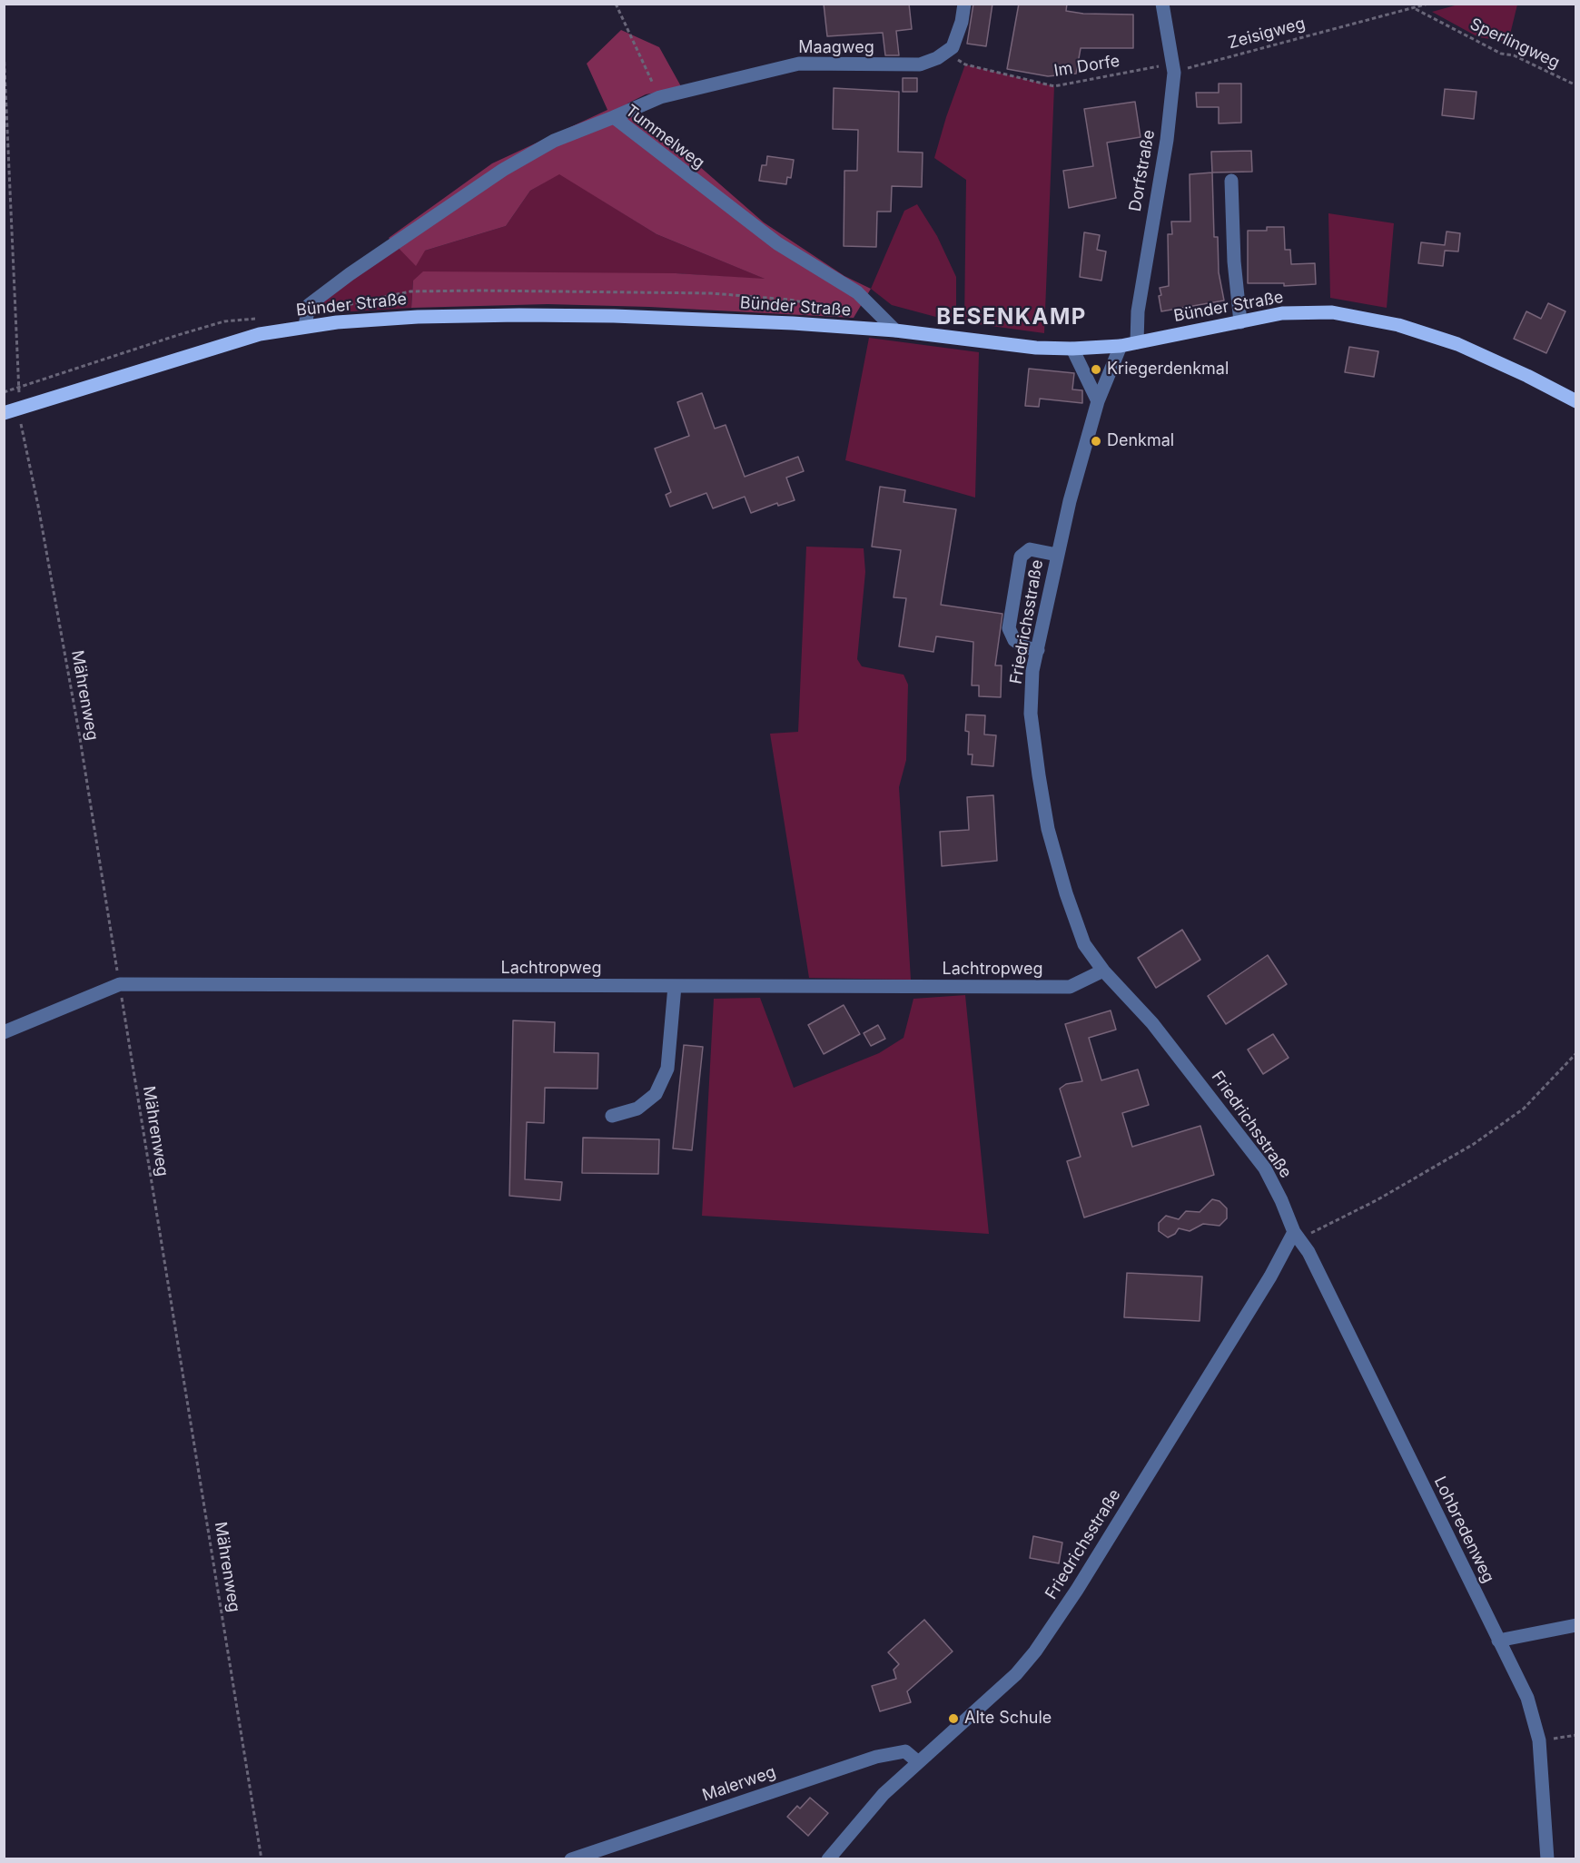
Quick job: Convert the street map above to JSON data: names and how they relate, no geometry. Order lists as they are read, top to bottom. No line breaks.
{"streets":{"main road":["Bünder Straße"],"street":["Maagweg","Tummelweg","Dorfstraße","Friedrichsstraße","Lachtropweg","Lohbredenweg","Malerweg"],"path":["Zeisigweg","Sperlingweg","Im Dorfe","Mährenweg"]},"crossings":[["Zeisigweg","Sperlingweg"],["Zeisigweg","Im Dorfe"],["Zeisigweg","Dorfstraße"],["Maagweg","Im Dorfe"],["Maagweg","Tummelweg"],["Im Dorfe","Dorfstraße"],["Tummelweg","Bünder Straße"],["Dorfstraße","Bünder Straße"],["Bünder Straße","Friedrichsstraße"],["Bünder Straße","Mährenweg"],["Friedrichsstraße","Lachtropweg"],["Friedrichsstraße","Lohbredenweg"],["Friedrichsstraße","Malerweg"],["Mährenweg","Lachtropweg"]],"districts":["BESENKAMP"],"places":["Kriegerdenkmal","Denkmal","Alte Schule"]}
